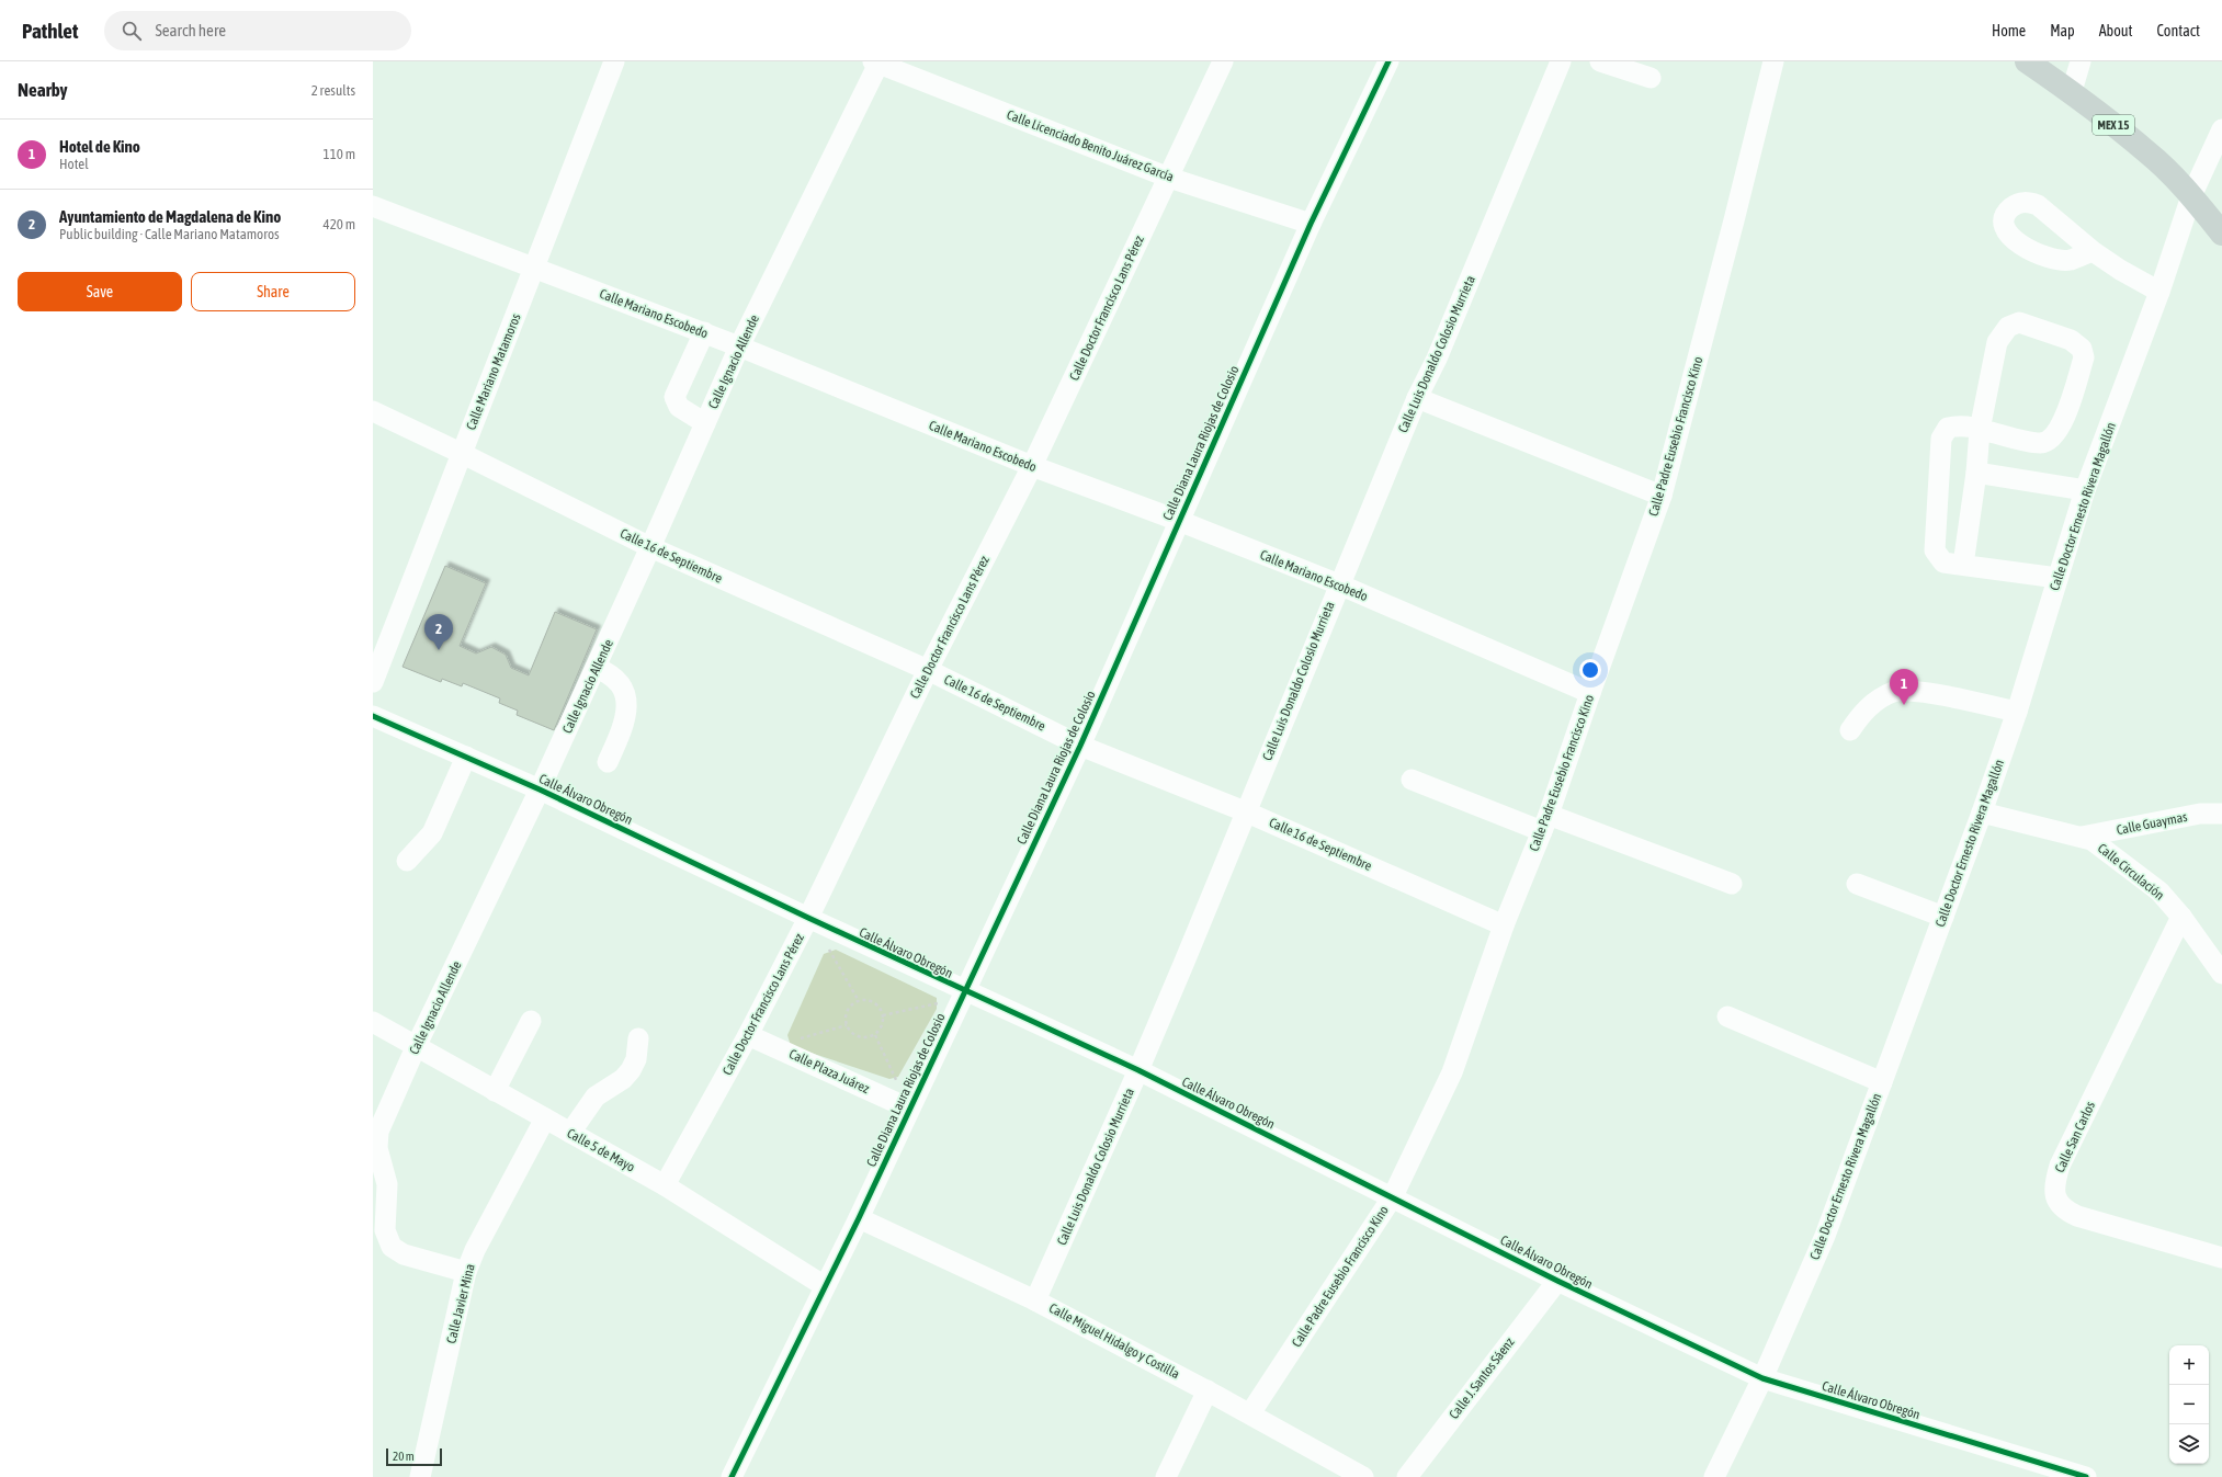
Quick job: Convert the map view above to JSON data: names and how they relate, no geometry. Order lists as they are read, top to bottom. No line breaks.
{"streets":{"main road":["MEX 15"],"street":["Calle Licenciado Benito Juárez García","Calle Doctor Francisco Lans Pérez","Calle Mariano Escobedo","Calle Luis Donaldo Colosio Murrieta","Calle Ignacio Allende","Calle Mariano Matamoros","Calle Padre Eusebio Francisco Kino","Calle Diana Laura Riojas de Colosio","Calle Doctor Ernesto Rivera Magallón","Calle 16 de Septiembre","Calle Álvaro Obregón","Calle Guaymas","Calle Circulación","Calle Plaza Juárez","Calle San Carlos","Calle 5 de Mayo","Calle Javier Mina","Calle Miguel Hidalgo y Costilla","Calle J. Santos Sáenz"]},"crossings":[["MEX 15","Calle Doctor Ernesto Rivera Magallón"],["Calle Licenciado Benito Juárez García","Calle Doctor Francisco Lans Pérez"],["Calle Licenciado Benito Juárez García","Calle Ignacio Allende"],["Calle Licenciado Benito Juárez García","Calle Diana Laura Riojas de Colosio"],["Calle Doctor Francisco Lans Pérez","Calle Mariano Escobedo"],["Calle Doctor Francisco Lans Pérez","Calle 16 de Septiembre"],["Calle Doctor Francisco Lans Pérez","Calle Álvaro Obregón"],["Calle Doctor Francisco Lans Pérez","Calle Plaza Juárez"],["Calle Doctor Francisco Lans Pérez","Calle 5 de Mayo"],["Calle Mariano Escobedo","Calle Luis Donaldo Colosio Murrieta"],["Calle Mariano Escobedo","Calle Ignacio Allende"],["Calle Mariano Escobedo","Calle Mariano Matamoros"],["Calle Mariano Escobedo","Calle Padre Eusebio Francisco Kino"],["Calle Mariano Escobedo","Calle Diana Laura Riojas de Colosio"],["Calle Luis Donaldo Colosio Murrieta","Calle 16 de Septiembre"],["Calle Luis Donaldo Colosio Murrieta","Calle Álvaro Obregón"],["Calle Luis Donaldo Colosio Murrieta","Calle Miguel Hidalgo y Costilla"],["Calle Ignacio Allende","Calle 16 de Septiembre"],["Calle Ignacio Allende","Calle Álvaro Obregón"],["Calle Ignacio Allende","Calle 5 de Mayo"],["Calle Ignacio Allende","Calle Javier Mina"],["Calle Mariano Matamoros","Calle 16 de Septiembre"],["Calle Padre Eusebio Francisco Kino","Calle 16 de Septiembre"],["Calle Padre Eusebio Francisco Kino","Calle Álvaro Obregón"],["Calle Padre Eusebio Francisco Kino","Calle Miguel Hidalgo y Costilla"],["Calle Diana Laura Riojas de Colosio","Calle 16 de Septiembre"],["Calle Diana Laura Riojas de Colosio","Calle Álvaro Obregón"],["Calle Diana Laura Riojas de Colosio","Calle Plaza Juárez"],["Calle Diana Laura Riojas de Colosio","Calle 5 de Mayo"],["Calle Diana Laura Riojas de Colosio","Calle Miguel Hidalgo y Costilla"],["Calle Doctor Ernesto Rivera Magallón","Calle Álvaro Obregón"],["Calle Doctor Ernesto Rivera Magallón","Calle Circulación"],["Calle Álvaro Obregón","Calle J. Santos Sáenz"],["Calle Guaymas","Calle Circulación"],["Calle Circulación","Calle San Carlos"],["Calle 5 de Mayo","Calle Javier Mina"]],"scale_bar":"20 m","page":{"header":"Pathlet","search":"Search here","nav":["Home","Map","About","Contact"],"heading":["Nearby","2 results"],"list":[{"mark":"1","name":"Hotel de Kino","note":"Hotel","value":"110 m"},{"mark":"2","name":"Ayuntamiento de Magdalena de Kino","note":"Public building · Calle Mariano Matamoros","value":"420 m"}],"buttons":["Save","Share"],"pins":["2","1"],"map_buttons":["+","−"],"scale":"20 m"}}
